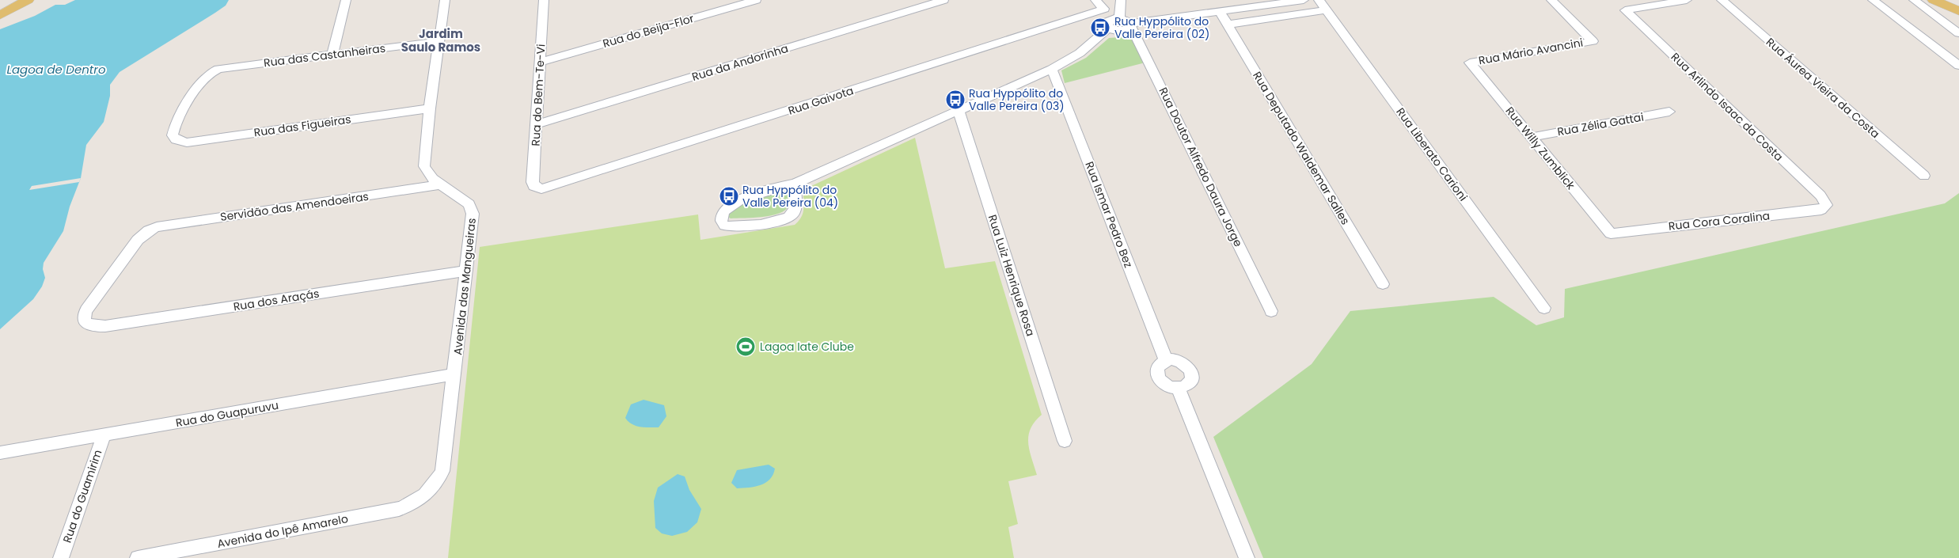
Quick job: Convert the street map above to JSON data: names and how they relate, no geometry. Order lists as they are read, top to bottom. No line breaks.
{"streets":{"street":["Rua do Beija-Flor","Rua Mário Avancini","Rua das Castanheiras","Rua da Andorinha","Rua Áurea Vieira da Costa","Rua do Bem-Te-Vi","Rua Gaivota","Rua Arlindo Isaac da Costa","Rua Zélia Gattai","Rua das Figueiras","Rua Deputado Waldemar Salles","Rua Willy Zumblick","Rua Liberato Carioni","Rua Doutor Alfredo Daura Jorge","Servidão das Amendoeiras","Rua Ismar Pedro Bez","Rua Cora Coralina","Rua Luiz Henrique Rosa","Avenida das Mangueiras","Rua dos Araçás","Rua do Guapuruvu","Rua do Guamirim","Avenida do Ipê Amarelo"]},"crossings":[["Rua do Beija-Flor","Rua do Bem-Te-Vi"],["Rua Mário Avancini","Rua Willy Zumblick"],["Rua das Castanheiras","Rua das Figueiras"],["Rua das Castanheiras","Avenida das Mangueiras"],["Rua da Andorinha","Rua do Bem-Te-Vi"],["Rua do Bem-Te-Vi","Rua Gaivota"],["Rua Arlindo Isaac da Costa","Rua Cora Coralina"],["Rua Zélia Gattai","Rua Willy Zumblick"],["Rua das Figueiras","Avenida das Mangueiras"],["Rua Willy Zumblick","Rua Cora Coralina"],["Servidão das Amendoeiras","Avenida das Mangueiras"],["Servidão das Amendoeiras","Rua dos Araçás"],["Avenida das Mangueiras","Rua dos Araçás"],["Avenida das Mangueiras","Rua do Guapuruvu"],["Avenida das Mangueiras","Avenida do Ipê Amarelo"],["Rua do Guapuruvu","Rua do Guamirim"]],"districts":["Jardim Saulo Ramos"],"water":["Lagoa de Dentro"],"places":{"bus stop":["Rua Hyppólito do Valle Pereira (02)","Rua Hyppólito do Valle Pereira (03)","Rua Hyppólito do Valle Pereira (04)"],"sports":["Lagoa Iate Clube"]}}
